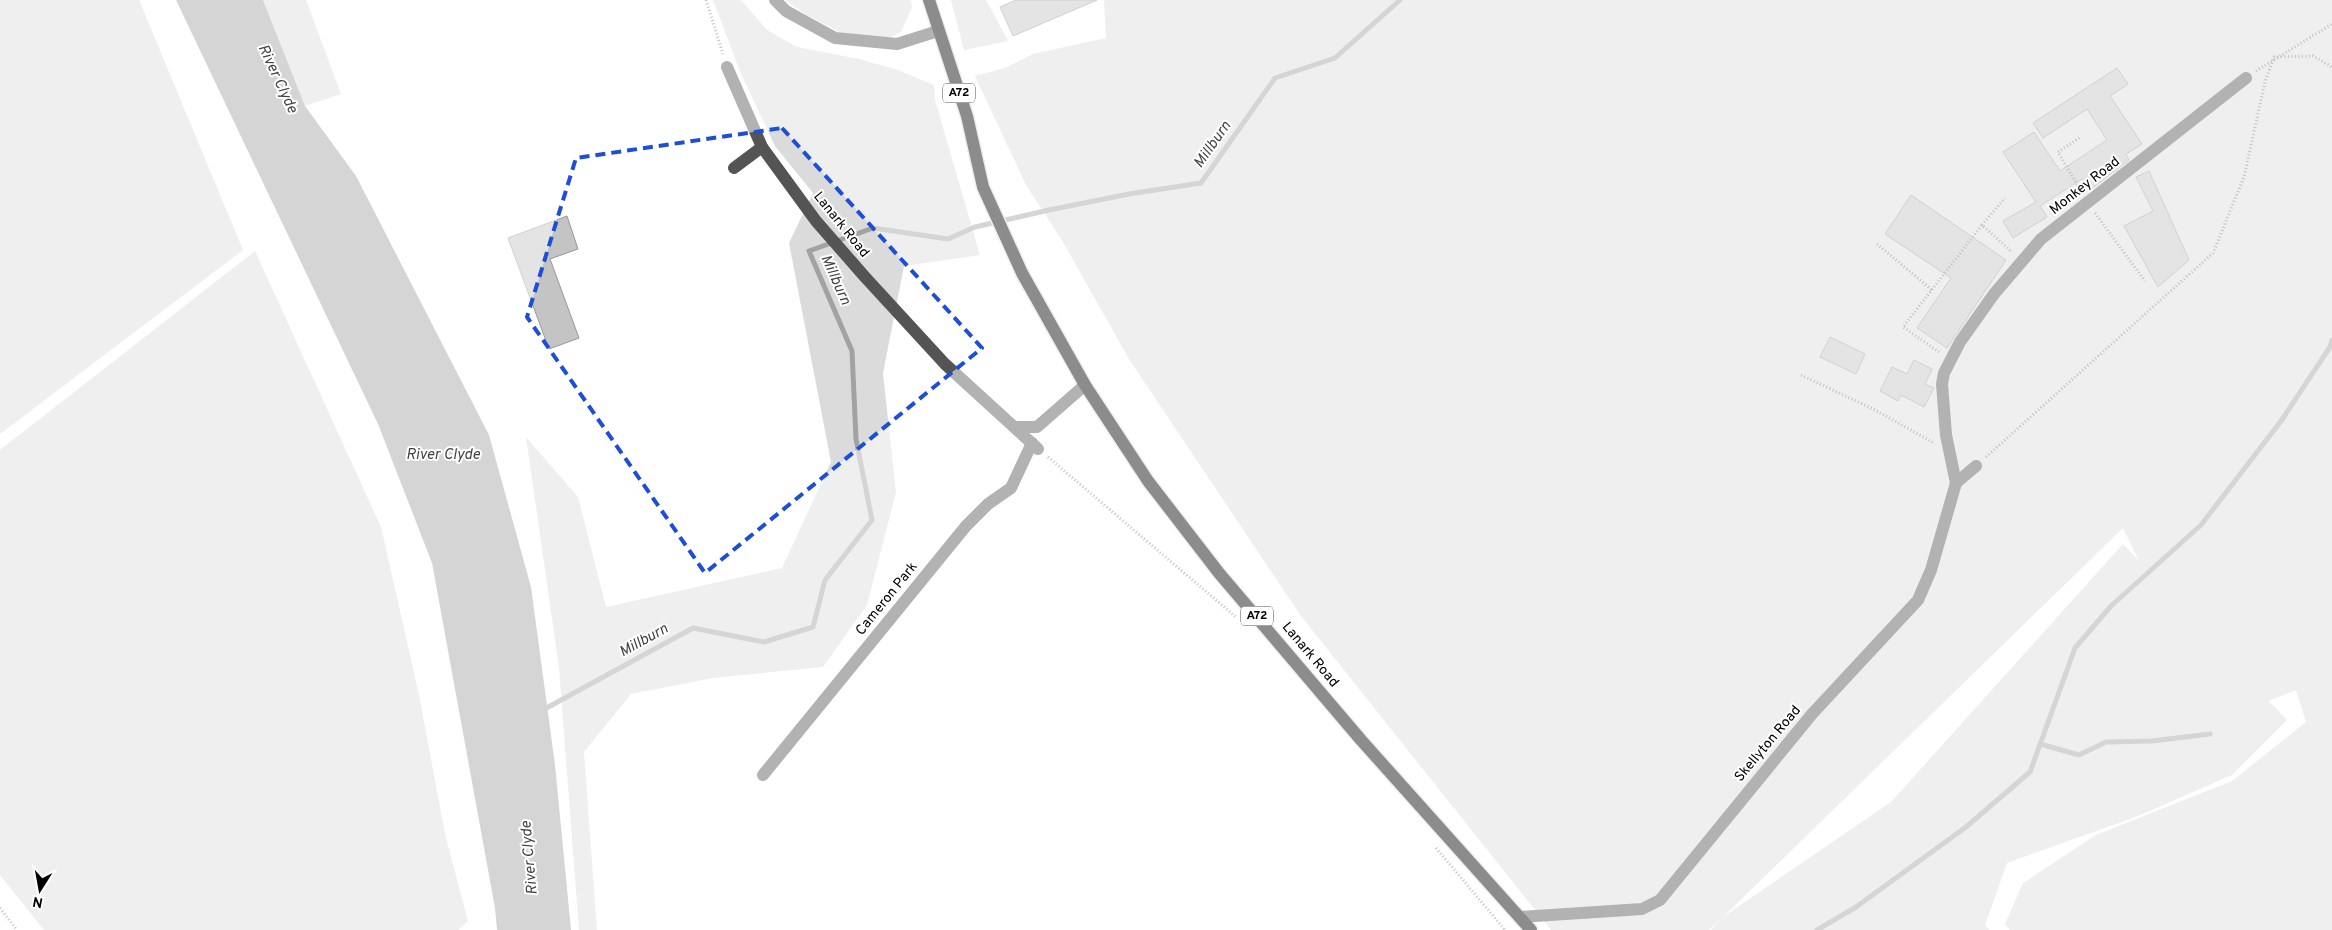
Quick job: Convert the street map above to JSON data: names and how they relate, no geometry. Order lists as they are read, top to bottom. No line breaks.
{"streets":{"main road":["A72","Lanark Road"],"street":["Monkey Road","Cameron Park","Skellyton Road"]},"crossings":[["Lanark Road","Cameron Park"],["Lanark Road","Skellyton Road"]],"water":["River Clyde","Millburn"],"north":"bottom"}
